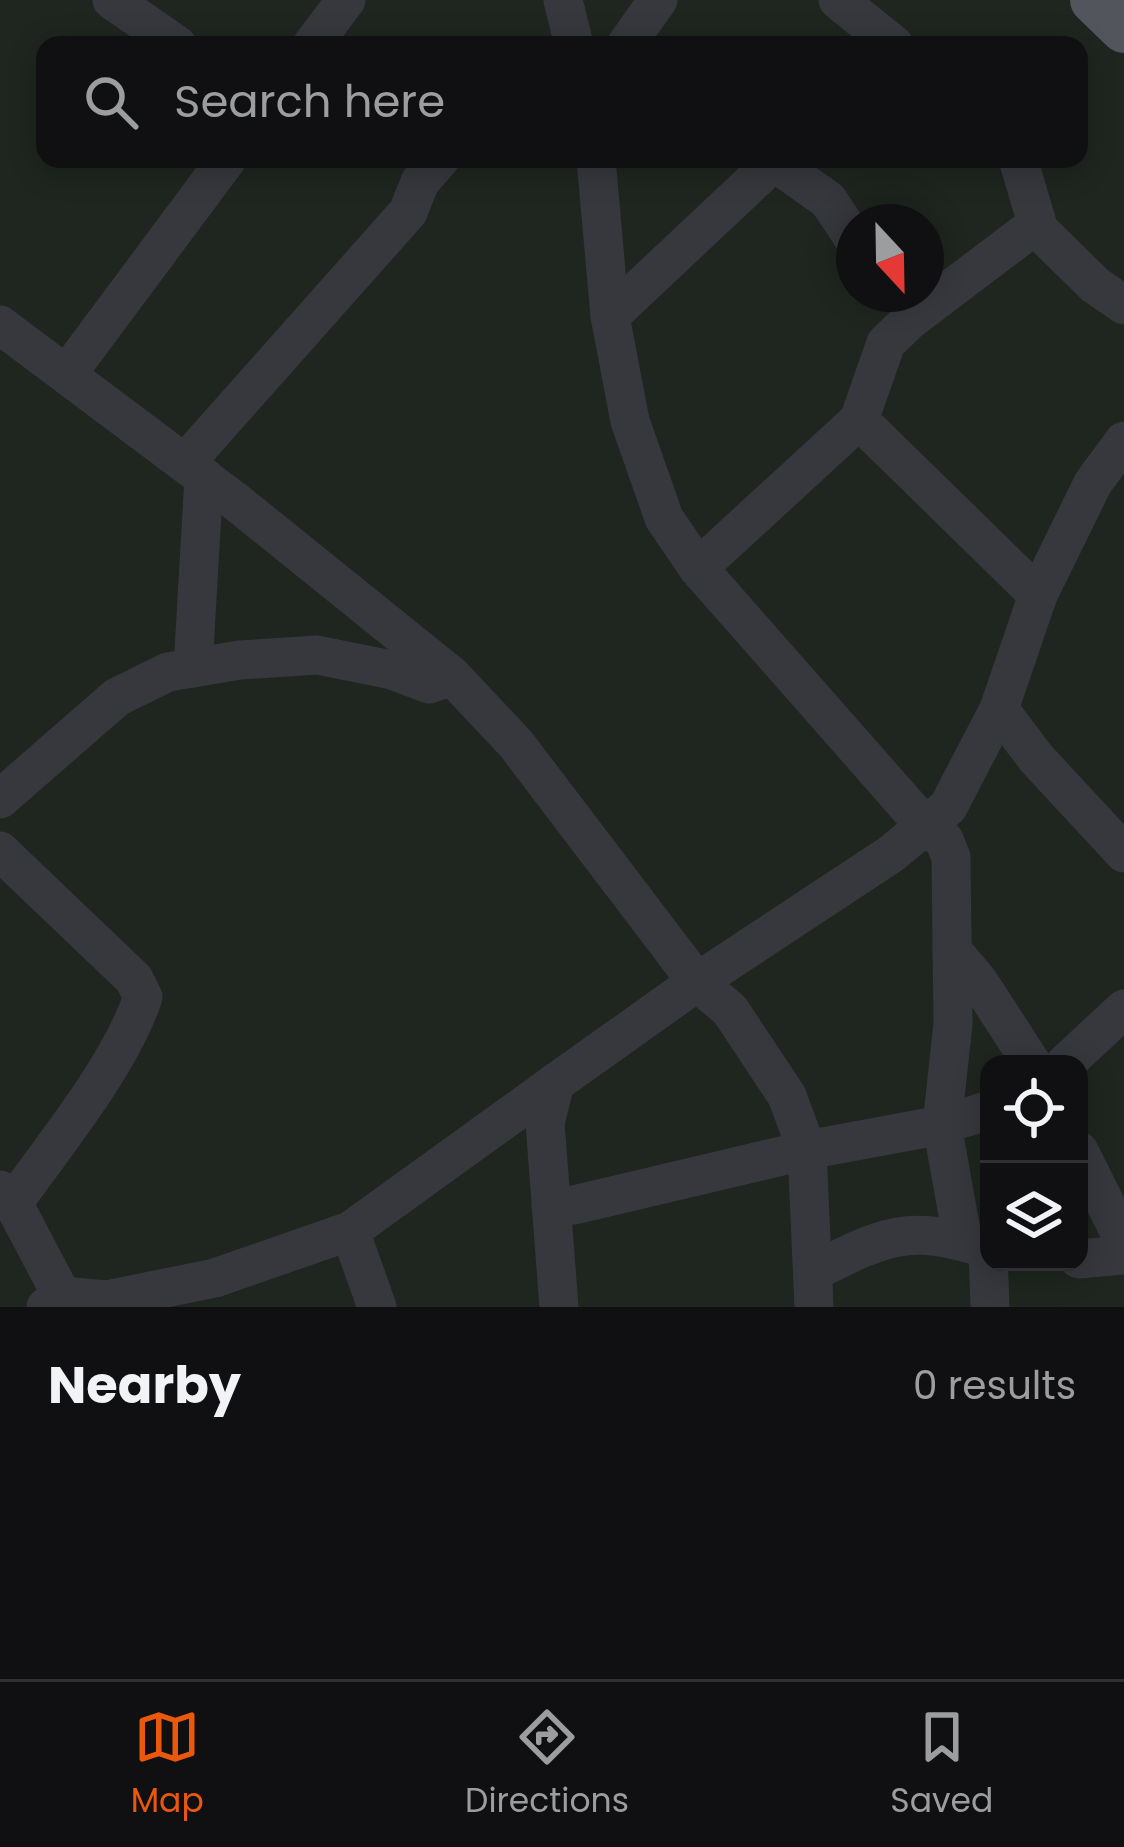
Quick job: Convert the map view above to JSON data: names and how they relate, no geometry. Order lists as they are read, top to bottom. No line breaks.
{"north":"bottom","page":{"search":"Search here","heading":["Nearby","0 results"],"nav":["Map","Directions","Saved"]}}
